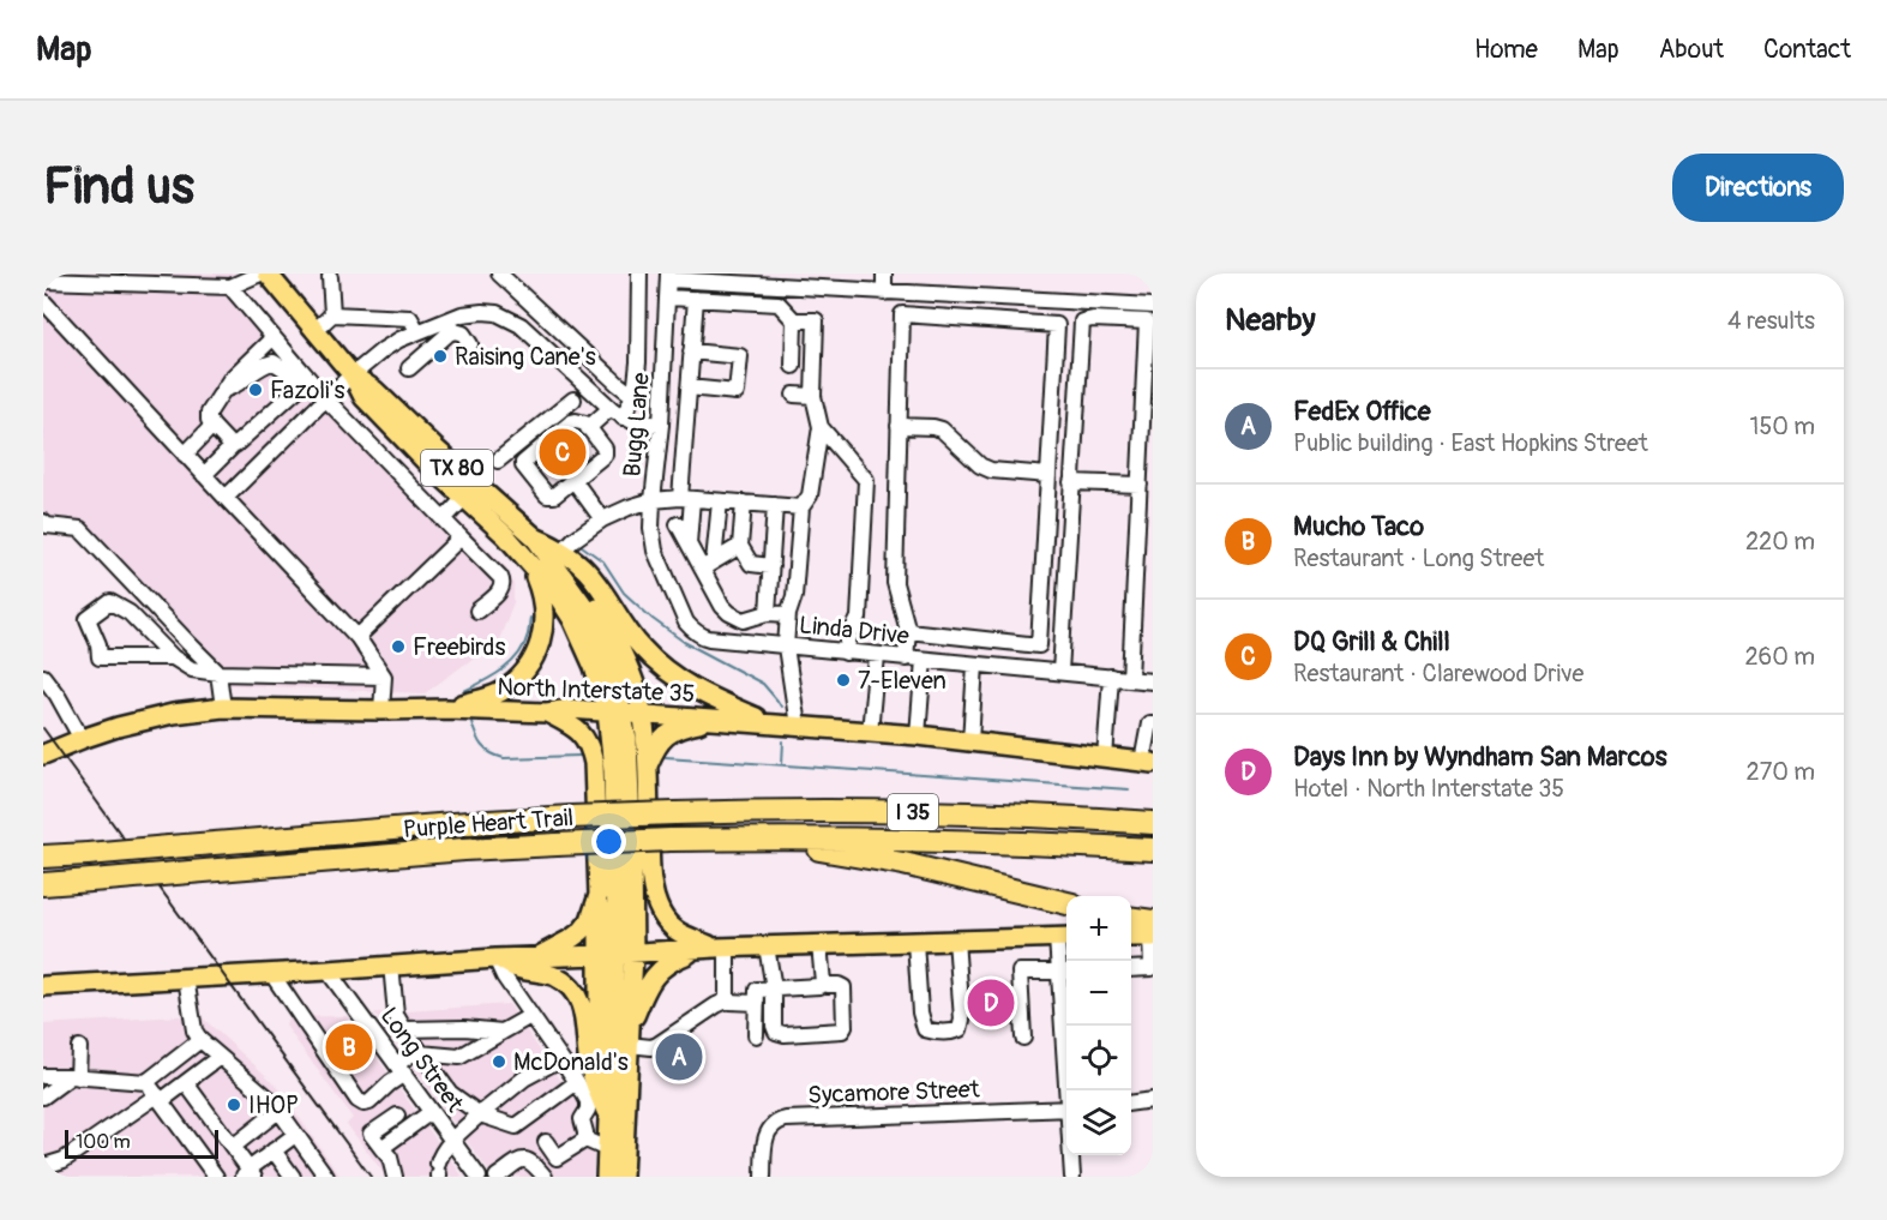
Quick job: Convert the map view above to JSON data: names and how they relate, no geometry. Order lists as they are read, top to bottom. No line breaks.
{"streets":{"highway":["I 35","Purple Heart Trail"],"main road":["TX 80","North Interstate 35"],"street":["Bugg Lane","Linda Drive","Long Street","Sycamore Street"]},"crossings":[["Bugg Lane","TX 80"],["Bugg Lane","Linda Drive"],["TX 80","North Interstate 35"]],"places":["Raising Cane's","Fazoli's","Freebirds","7-Eleven","McDonald's","IHOP"],"scale_bar":"100 m","page":{"header":"Map","nav":["Home","Map","About","Contact"],"buttons":"Directions","title":"Find us","heading":["Nearby","4 results"],"list":[{"mark":"A","name":"FedEx Office","note":"Public building · East Hopkins Street","value":"150 m"},{"mark":"B","name":"Mucho Taco","note":"Restaurant · Long Street","value":"220 m"},{"mark":"C","name":"DQ Grill & Chill","note":"Restaurant · Clarewood Drive","value":"260 m"},{"mark":"D","name":"Days Inn by Wyndham San Marcos","note":"Hotel · North Interstate 35","value":"270 m"}],"pins":["C","D","B","A"],"map_buttons":["+","−"],"scale":"100 m"}}
